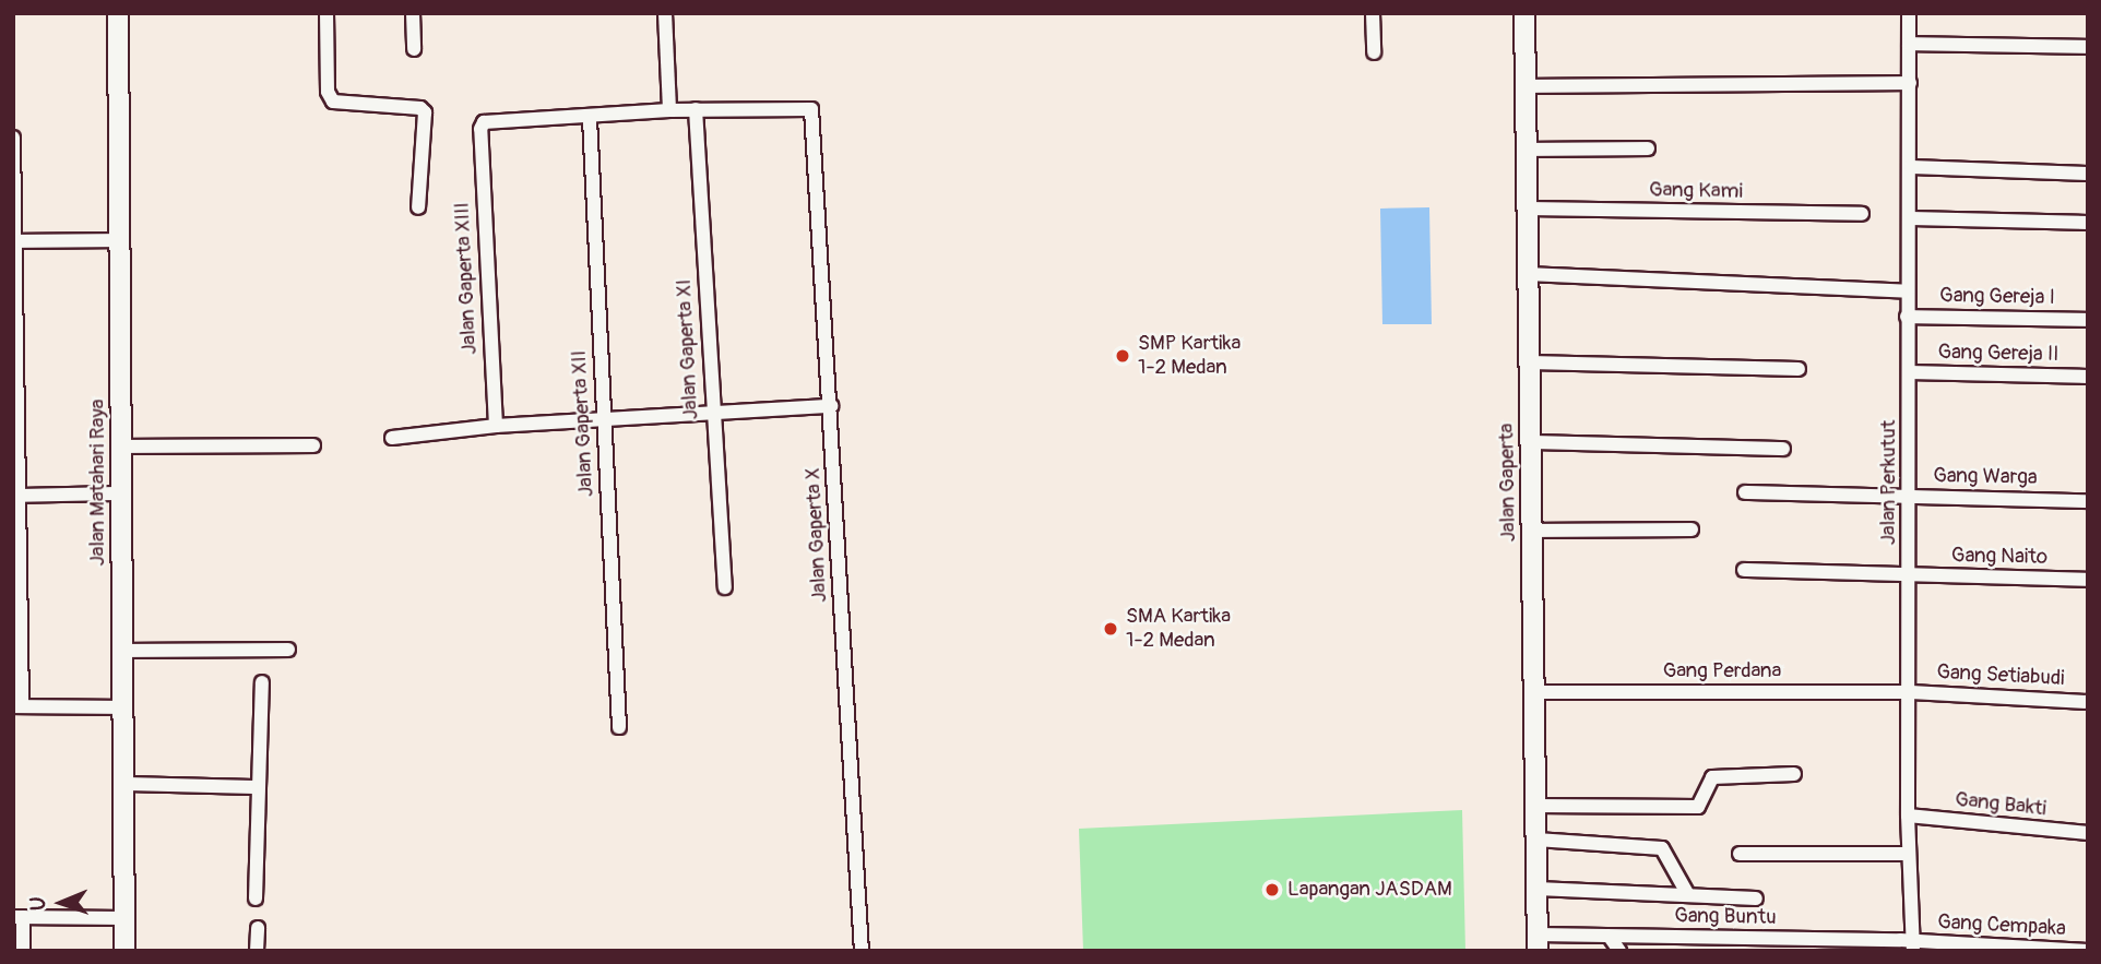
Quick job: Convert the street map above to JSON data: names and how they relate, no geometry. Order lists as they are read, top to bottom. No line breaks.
{"streets":{"street":["Gang Kami","Jalan Gaperta XIII","Gang Gereja I","Jalan Gaperta XI","Gang Gereja II","Jalan Gaperta XII","Gang Warga","Jalan Matahari Raya","Jalan Gaperta","Jalan Perkutut","Jalan Gaperta X","Gang Naito","Gang Perdana","Gang Setiabudi","Gang Bakti","Gang Buntu","Gang Cempaka"]},"crossings":[["Gang Kami","Jalan Gaperta"],["Jalan Gaperta XIII","Jalan Gaperta XII"],["Gang Gereja I","Jalan Perkutut"],["Jalan Gaperta XI","Jalan Gaperta X"],["Gang Gereja II","Jalan Perkutut"],["Gang Warga","Jalan Perkutut"],["Jalan Gaperta","Gang Perdana"],["Jalan Gaperta","Gang Buntu"],["Jalan Perkutut","Gang Naito"],["Jalan Perkutut","Gang Perdana"],["Jalan Perkutut","Gang Setiabudi"],["Jalan Perkutut","Gang Bakti"],["Jalan Perkutut","Gang Buntu"],["Jalan Perkutut","Gang Cempaka"],["Gang Perdana","Gang Setiabudi"],["Gang Buntu","Gang Cempaka"]],"places":["SMP Kartika 1-2 Medan","SMA Kartika 1-2 Medan","Lapangan JASDAM"],"north":"left"}
